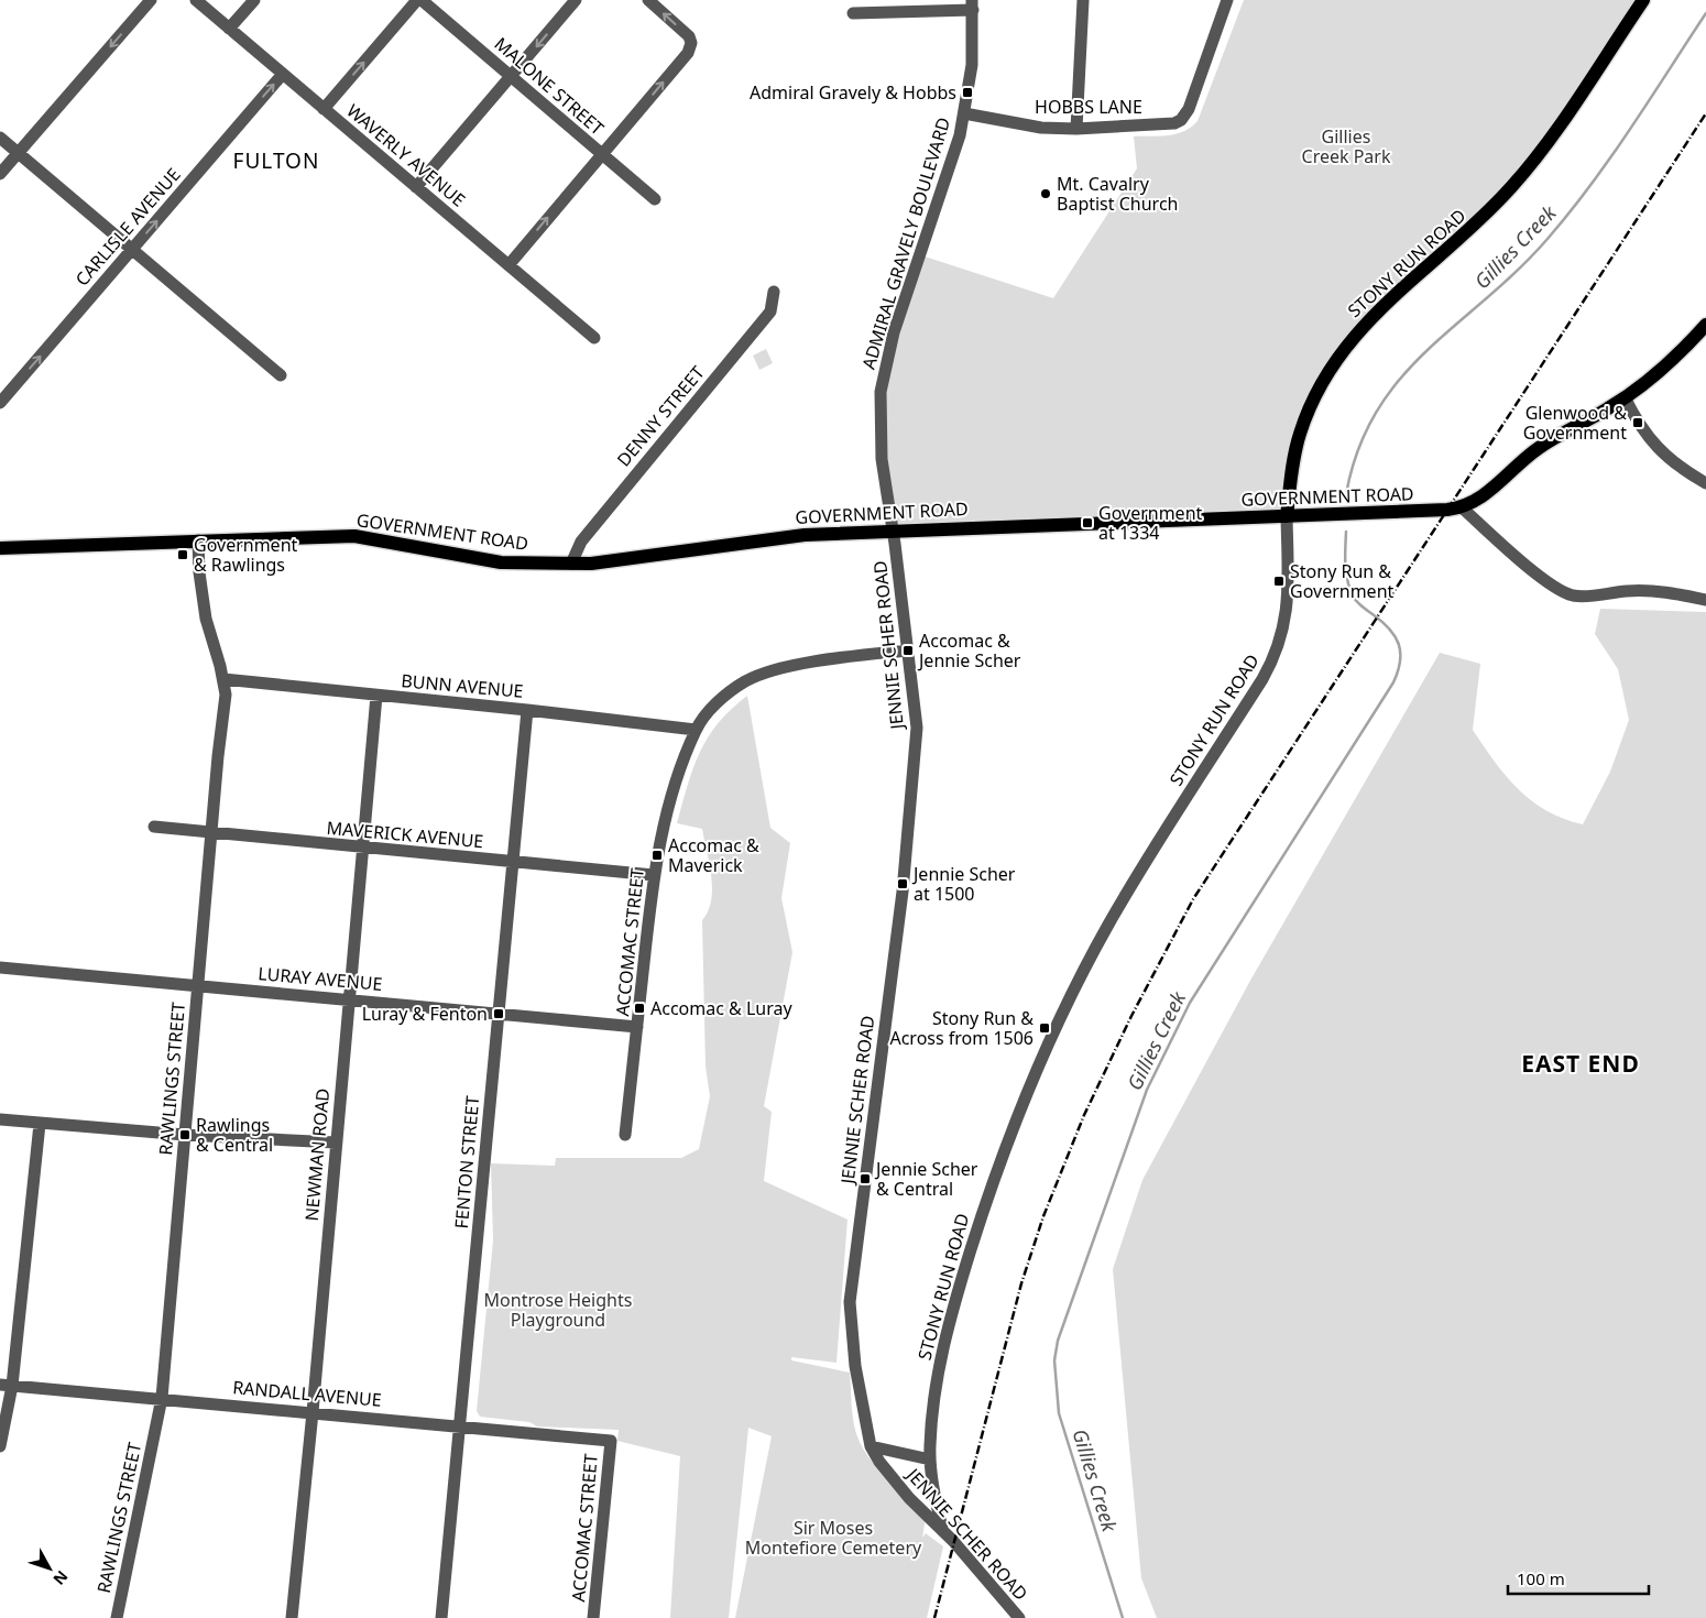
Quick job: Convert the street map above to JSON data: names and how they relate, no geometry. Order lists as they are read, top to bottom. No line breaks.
{"streets":{"main road":["STONY RUN ROAD","GOVERNMENT ROAD"],"street":["MALONE STREET","HOBBS LANE","WAVERLY AVENUE","CARLISLE AVENUE","ADMIRAL GRAVELY BOULEVARD","DENNY STREET","JENNIE SCHER ROAD","BUNN AVENUE","MAVERICK AVENUE","ACCOMAC STREET","LURAY AVENUE","RAWLINGS STREET","NEWMAN ROAD","FENTON STREET","RANDALL AVENUE"]},"crossings":[["HOBBS LANE","ADMIRAL GRAVELY BOULEVARD"],["WAVERLY AVENUE","CARLISLE AVENUE"],["ADMIRAL GRAVELY BOULEVARD","GOVERNMENT ROAD"],["ADMIRAL GRAVELY BOULEVARD","JENNIE SCHER ROAD"],["STONY RUN ROAD","GOVERNMENT ROAD"],["STONY RUN ROAD","JENNIE SCHER ROAD"],["DENNY STREET","GOVERNMENT ROAD"],["GOVERNMENT ROAD","JENNIE SCHER ROAD"],["GOVERNMENT ROAD","RAWLINGS STREET"],["JENNIE SCHER ROAD","ACCOMAC STREET"],["BUNN AVENUE","ACCOMAC STREET"],["BUNN AVENUE","RAWLINGS STREET"],["BUNN AVENUE","NEWMAN ROAD"],["BUNN AVENUE","FENTON STREET"],["MAVERICK AVENUE","ACCOMAC STREET"],["MAVERICK AVENUE","RAWLINGS STREET"],["MAVERICK AVENUE","NEWMAN ROAD"],["MAVERICK AVENUE","FENTON STREET"],["ACCOMAC STREET","LURAY AVENUE"],["ACCOMAC STREET","RANDALL AVENUE"],["LURAY AVENUE","RAWLINGS STREET"],["LURAY AVENUE","NEWMAN ROAD"],["LURAY AVENUE","FENTON STREET"],["RAWLINGS STREET","RANDALL AVENUE"],["NEWMAN ROAD","RANDALL AVENUE"],["FENTON STREET","RANDALL AVENUE"]],"one_way":["CARLISLE AVENUE"],"districts":["FULTON","EAST END"],"water":["Gillies Creek"],"parks":["Gillies Creek Park","Montrose Heights Playground","Sir Moses Montefiore Cemetery"],"places":{"transit":["Admiral Gravely & Hobbs","Glenwood & Government","Government at 1334","Government & Rawlings","Stony Run & Government","Accomac & Jennie Scher","Accomac & Maverick","Jennie Scher at 1500","Accomac & Luray","Luray & Fenton","Stony Run & Across from 1506","Rawlings & Central","Jennie Scher & Central"],"other":["Mt. Cavalry Baptist Church"]},"scale_bar":"100 m","north":"bottom right"}
